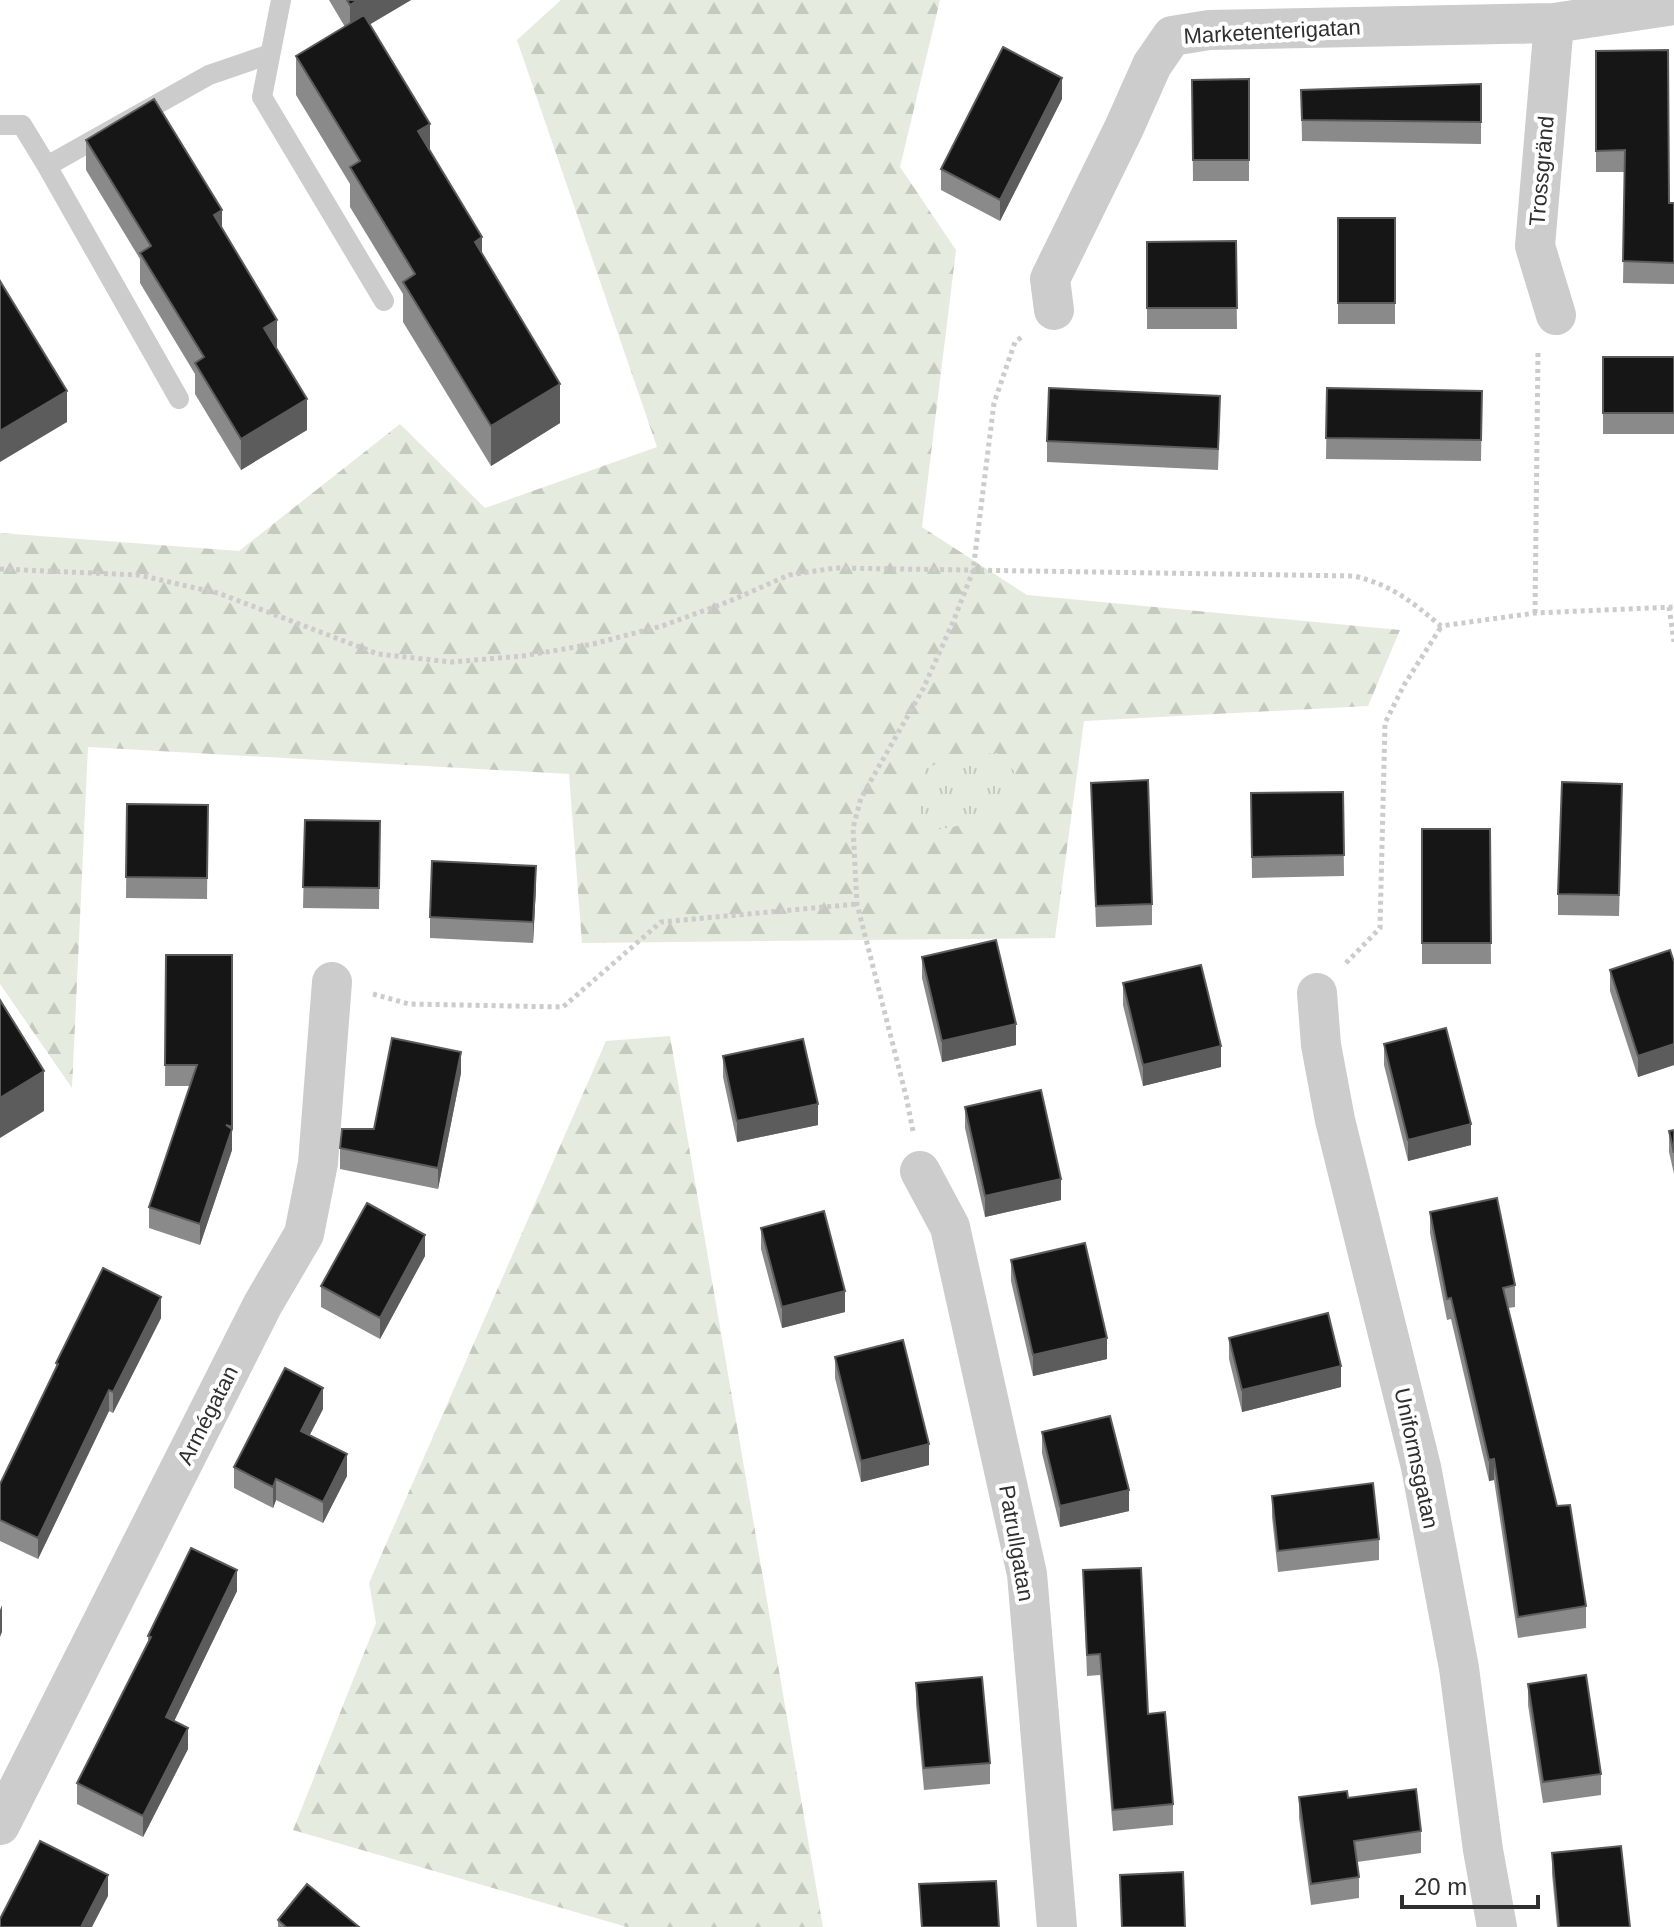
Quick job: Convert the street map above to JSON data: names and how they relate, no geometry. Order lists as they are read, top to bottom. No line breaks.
{"streets":{"street":["Marketenterigatan","Trossgränd","Armégatan","Uniformsgatan","Patrullgatan"]},"crossings":[["Marketenterigatan","Trossgränd"]],"scale_bar":"20 m"}
